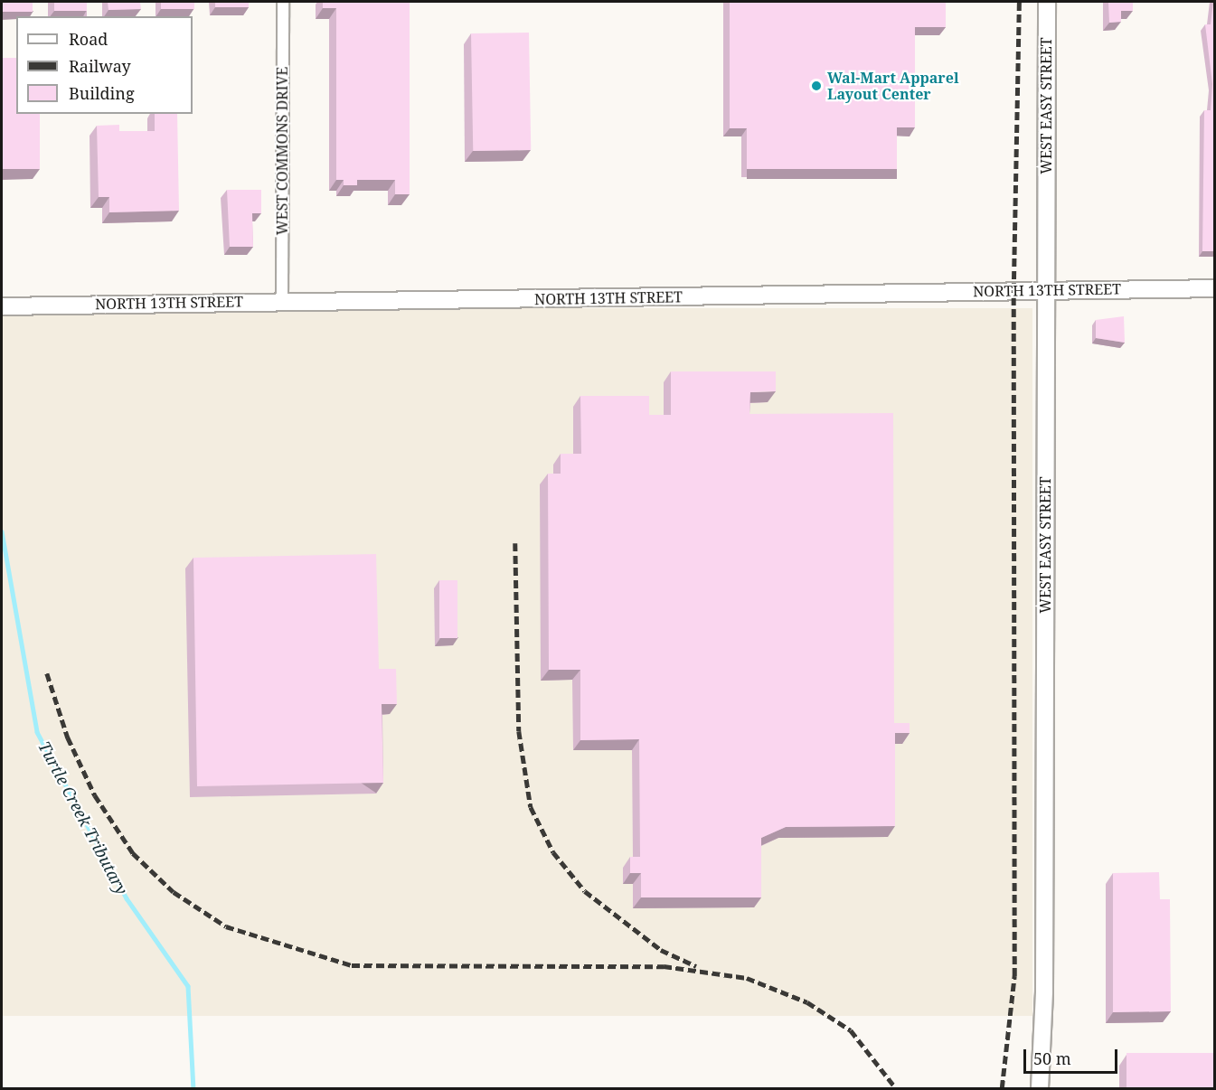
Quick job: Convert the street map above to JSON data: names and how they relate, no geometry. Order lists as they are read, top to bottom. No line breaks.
{"streets":{"main road":["WEST EASY STREET","NORTH 13TH STREET"],"street":["WEST COMMONS DRIVE"]},"crossings":[["WEST EASY STREET","NORTH 13TH STREET"],["WEST COMMONS DRIVE","NORTH 13TH STREET"]],"water":["Turtle Creek Tributary"],"places":["Wal-Mart Apparel Layout Center"],"legend":["Road","Railway","Building"],"scale_bar":"50 m"}
